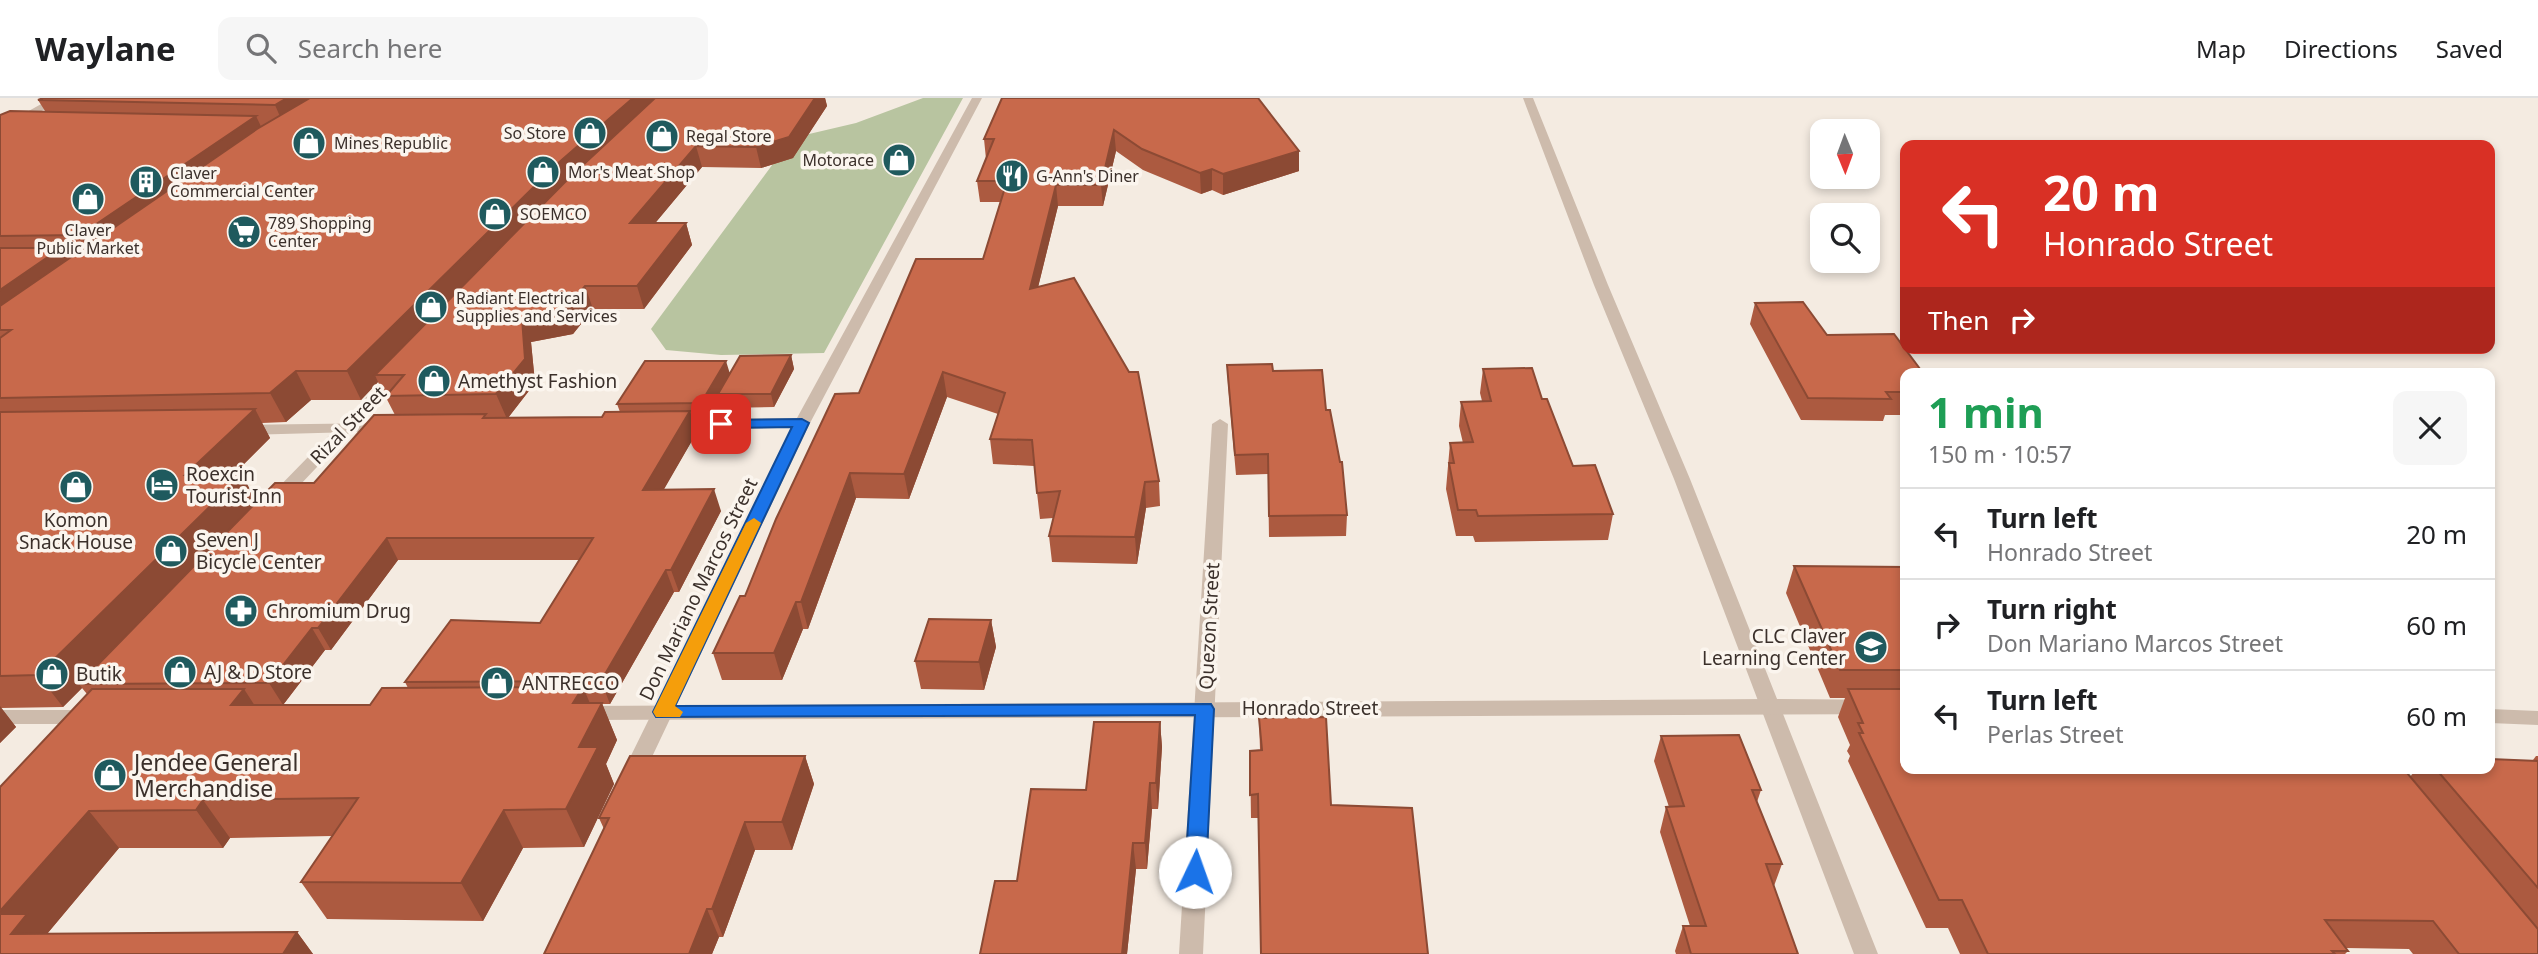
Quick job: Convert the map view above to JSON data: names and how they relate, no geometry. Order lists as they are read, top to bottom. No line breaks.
{"streets":{"street":["Rizal Street","Don Mariano Marcos Street","Quezon Street","Honrado Street"]},"crossings":[["Don Mariano Marcos Street","Honrado Street"],["Quezon Street","Honrado Street"]],"places":{"shop":["So Store","Regal Store","Mines Republic","Motorace","Mor's Meat Shop","Claver Public Market","SOEMCO","Radiant Electrical Supplies and Services","Amethyst Fashion","Komon Snack House","Seven J Bicycle Center","AJ & D Store","Butik","ANTRECCO","Jendee General Merchandise"],"restaurant":["G-Ann's Diner"],"building":["Claver Commercial Center"],"supermarket":["789 Shopping Center"],"hotel":["Roexcin Tourist Inn"],"pharmacy":["Chromium Drug"],"school or university":["CLC Claver Learning Center"]},"north":"bottom","page":{"header":"Waylane","search":"Search here","nav":["Map","Directions","Saved"],"turn":["20 m","Honrado Street"],"then":"Then","heading":["1 min","150 m · 10:57"],"list":[{"name":"Turn left","note":"Honrado Street","value":"20 m"},{"name":"Turn right","note":"Don Mariano Marcos Street","value":"60 m"},{"name":"Turn left","note":"Perlas Street","value":"60 m"}]}}
